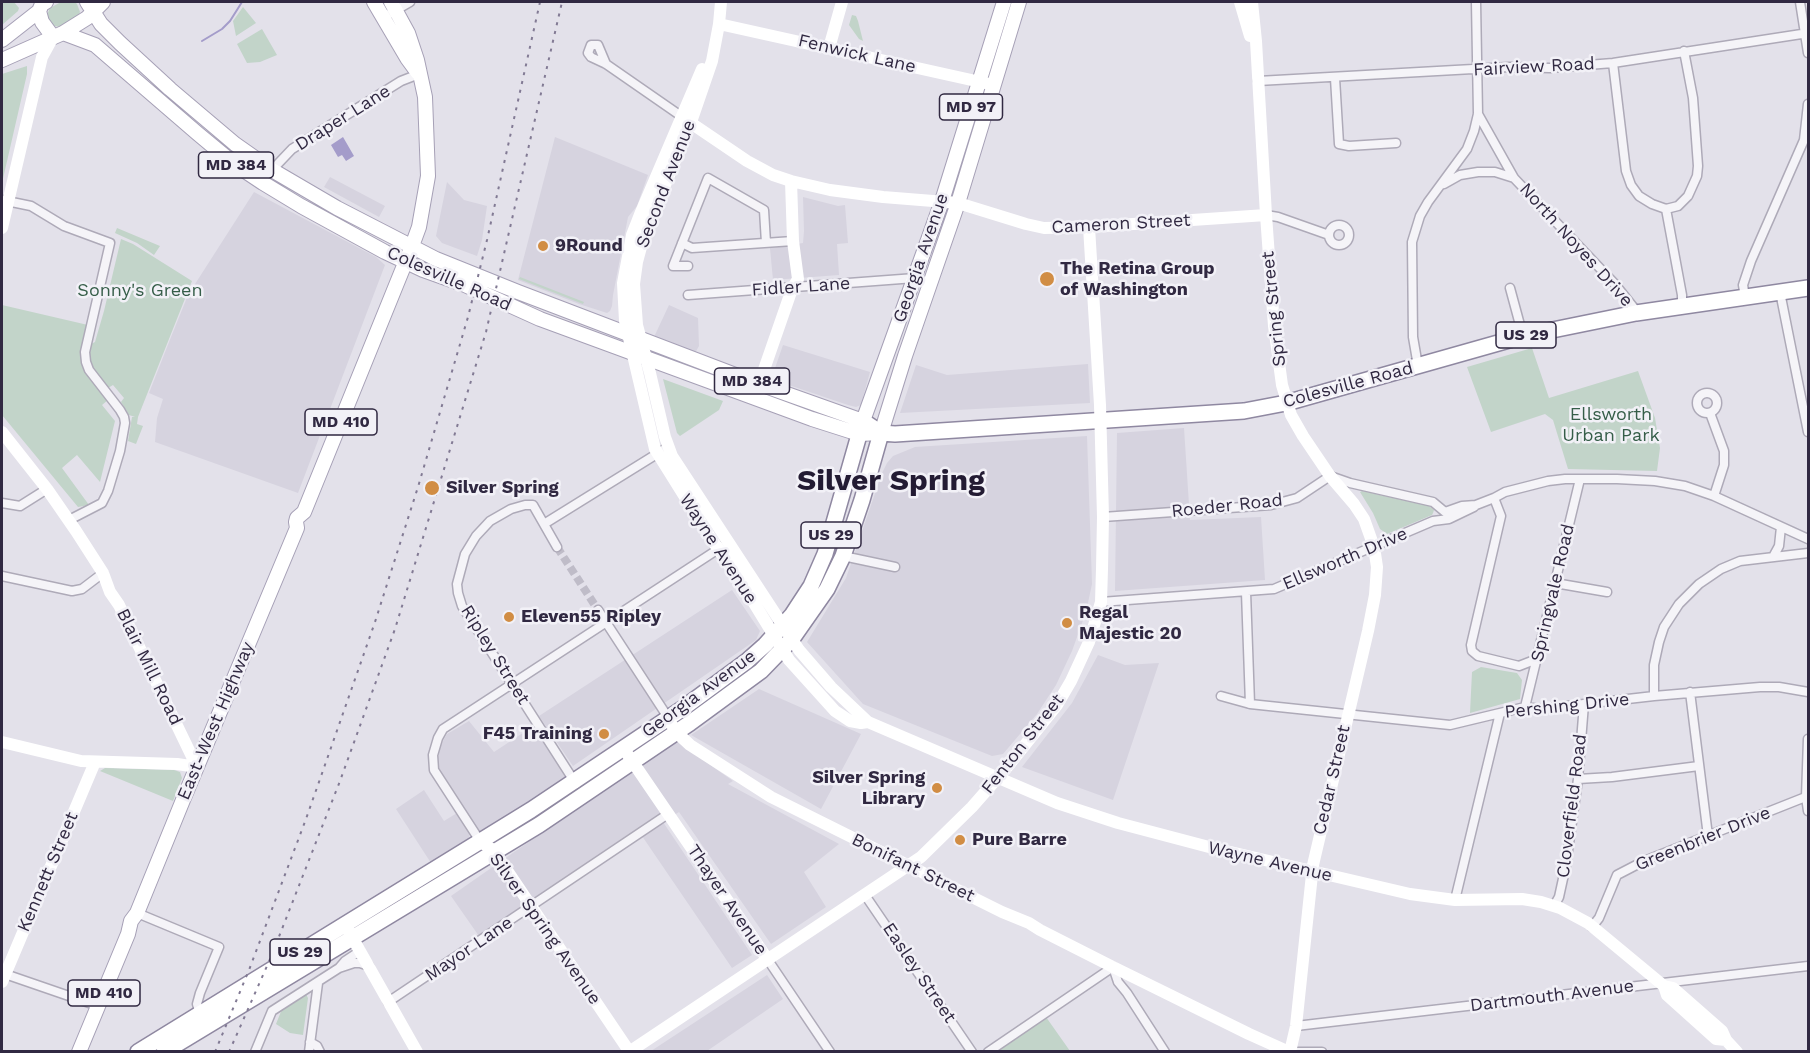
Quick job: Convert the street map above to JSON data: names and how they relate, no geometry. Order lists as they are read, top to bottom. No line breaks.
{"streets":{"highway":["Georgia Avenue","Colesville Road","US 29"],"main road":["MD 97","MD 384","MD 410","East-West Highway"],"street":["Fenwick Lane","Fairview Road","Draper Lane","Second Avenue","Cameron Street","North Noyes Drive","Fidler Lane","Spring Street","Roeder Road","Wayne Avenue","Ellsworth Drive","Springvale Road","Ripley Street","Blair Mill Road","Pershing Drive","Fenton Street","Cedar Street","Cloverfield Road","Greenbrier Drive","Bonifant Street","Kennett Street","Thayer Avenue","Silver Spring Avenue","Mayor Lane","Easley Street","Dartmouth Avenue"]},"crossings":[["Fenwick Lane","Second Avenue"],["Fenwick Lane","Georgia Avenue"],["Fairview Road","Spring Street"],["MD 97","Georgia Avenue"],["Draper Lane","Colesville Road"],["Draper Lane","East-West Highway"],["Second Avenue","Cameron Street"],["Second Avenue","Colesville Road"],["Second Avenue","Wayne Avenue"],["Cameron Street","Georgia Avenue"],["Cameron Street","Spring Street"],["Cameron Street","Fenton Street"],["North Noyes Drive","Colesville Road"],["Georgia Avenue","Colesville Road"],["Georgia Avenue","Fidler Lane"],["Georgia Avenue","Wayne Avenue"],["Georgia Avenue","Ripley Street"],["Georgia Avenue","Bonifant Street"],["Georgia Avenue","Thayer Avenue"],["Georgia Avenue","Silver Spring Avenue"],["Colesville Road","Spring Street"],["Colesville Road","Wayne Avenue"],["Colesville Road","East-West Highway"],["Colesville Road","Fenton Street"],["Spring Street","Roeder Road"],["Spring Street","Ellsworth Drive"],["Spring Street","Cedar Street"],["Roeder Road","Ellsworth Drive"],["Roeder Road","Fenton Street"],["Wayne Avenue","Fenton Street"],["Wayne Avenue","Cedar Street"],["Wayne Avenue","Cloverfield Road"],["Wayne Avenue","Greenbrier Drive"],["Wayne Avenue","Dartmouth Avenue"],["Ellsworth Drive","Springvale Road"],["Ellsworth Drive","Fenton Street"],["Ellsworth Drive","Cedar Street"],["Springvale Road","Pershing Drive"],["Ripley Street","Silver Spring Avenue"],["Blair Mill Road","East-West Highway"],["Pershing Drive","Cedar Street"],["Pershing Drive","Cloverfield Road"],["Fenton Street","Bonifant Street"],["Fenton Street","Thayer Avenue"],["Fenton Street","Silver Spring Avenue"],["Fenton Street","Easley Street"],["Cedar Street","Bonifant Street"],["Cedar Street","Dartmouth Avenue"],["Thayer Avenue","Mayor Lane"],["Silver Spring Avenue","Mayor Lane"]],"districts":["Silver Spring"],"parks":["Sonny's Green","Ellsworth Urban Park"],"places":["9Round","The Retina Group of Washington","Silver Spring","Eleven55 Ripley","Regal Majestic 20","F45 Training","Silver Spring Library","Pure Barre"]}
